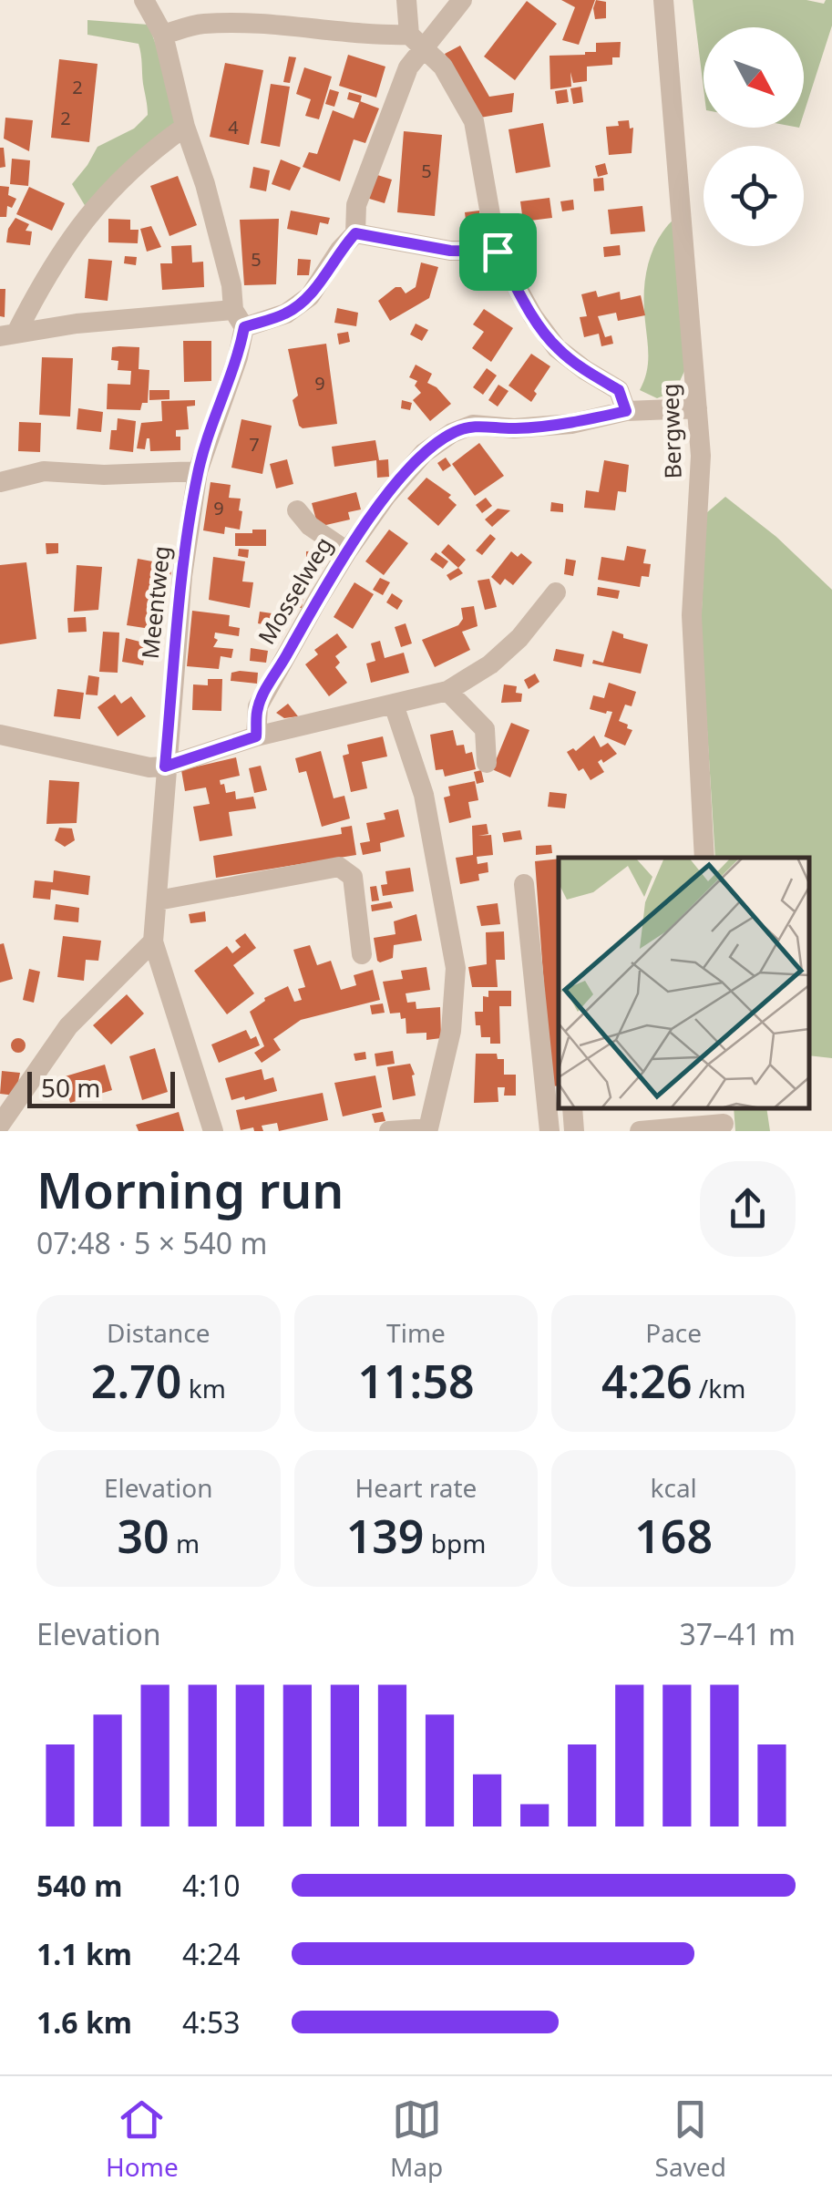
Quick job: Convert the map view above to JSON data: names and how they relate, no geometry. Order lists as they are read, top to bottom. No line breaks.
{"streets":{"street":["Bergweg","Mosselweg","Meentweg"]},"crossings":[["Bergweg","Mosselweg"]],"house_numbers":["2","2","4","5","5","9","7","9"],"scale_bar":"50 m","north":"bottom right","page":{"scale":"50 m","heading":["Morning run","07:48 · 5 × 540 m"],"stats":[["Distance","2.70 km"],["Time","11:58"],["Pace","4:26 /km"],["Elevation","30 m"],["Heart rate","139 bpm"],["kcal","168"]],"chart":["Elevation","37–41 m"],"list":[{"name":"540 m","note":"4:10"},{"name":"1.1 km","note":"4:24"},{"name":"1.6 km","note":"4:53"}],"tabs":["Home","Map","Saved"]}}
